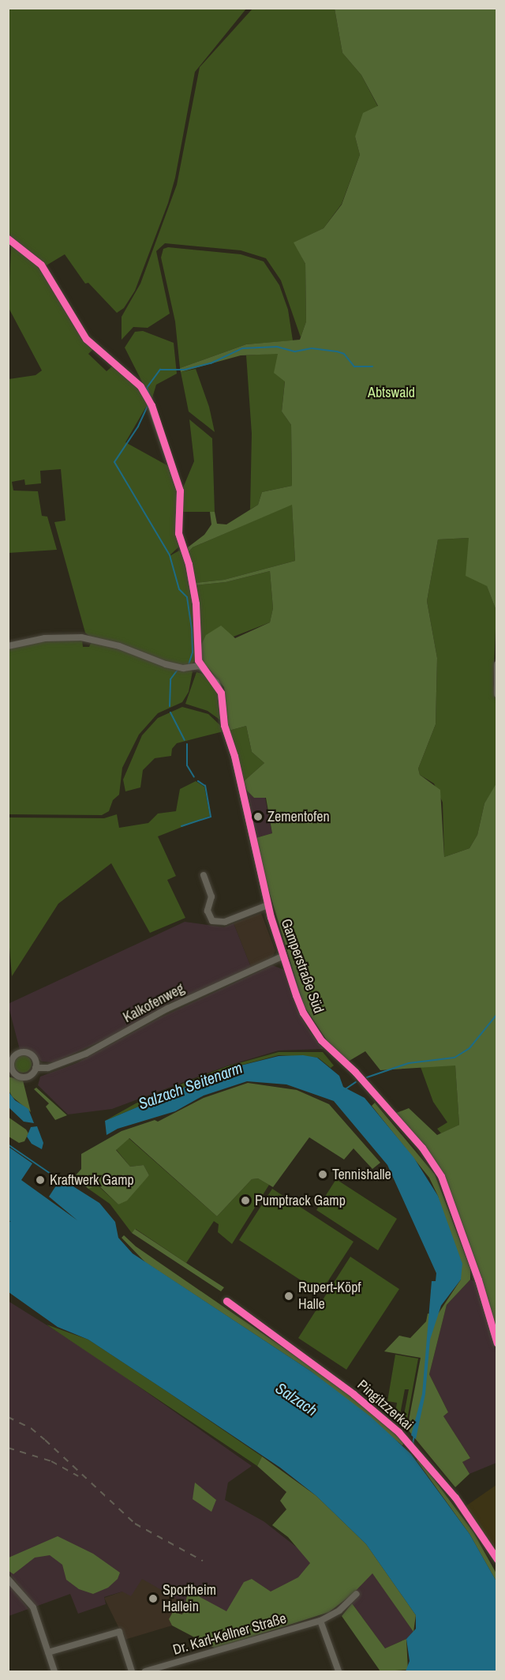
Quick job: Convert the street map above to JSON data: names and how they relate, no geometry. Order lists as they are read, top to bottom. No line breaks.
{"streets":{"street":["Gamperstraße Süd","Kalkofenweg","Pingitzzerkai","Dr. Karl-Kellner Straße"]},"crossings":[["Gamperstraße Süd","Kalkofenweg"]],"water":["Salzach Seitenarm","Salzach"],"parks":["Abtswald"],"places":["Zementofen","Tennishalle","Kraftwerk Gamp","Pumptrack Gamp","Rupert-Köpf Halle","Sportheim Hallein"]}
